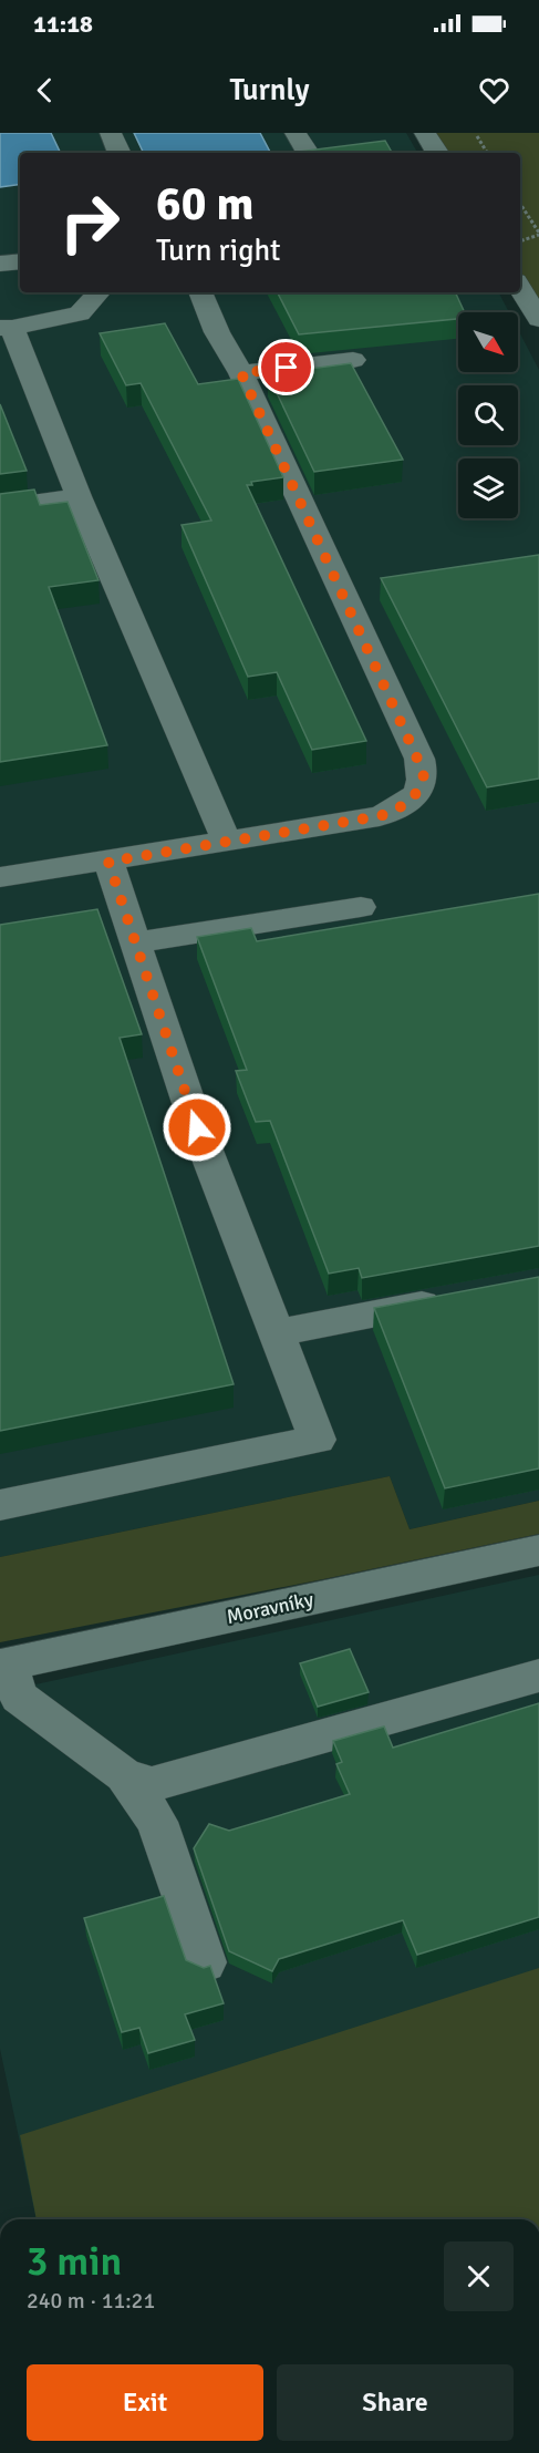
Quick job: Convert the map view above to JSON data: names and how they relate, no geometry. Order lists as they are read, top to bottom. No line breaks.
{"streets":{"street":["Moravníky"]},"north":"bottom right","page":{"status":"11:18","header":"Turnly","turn":["60 m","Turn right"],"heading":["3 min","240 m · 11:21"],"buttons":["Exit","Share"]}}
